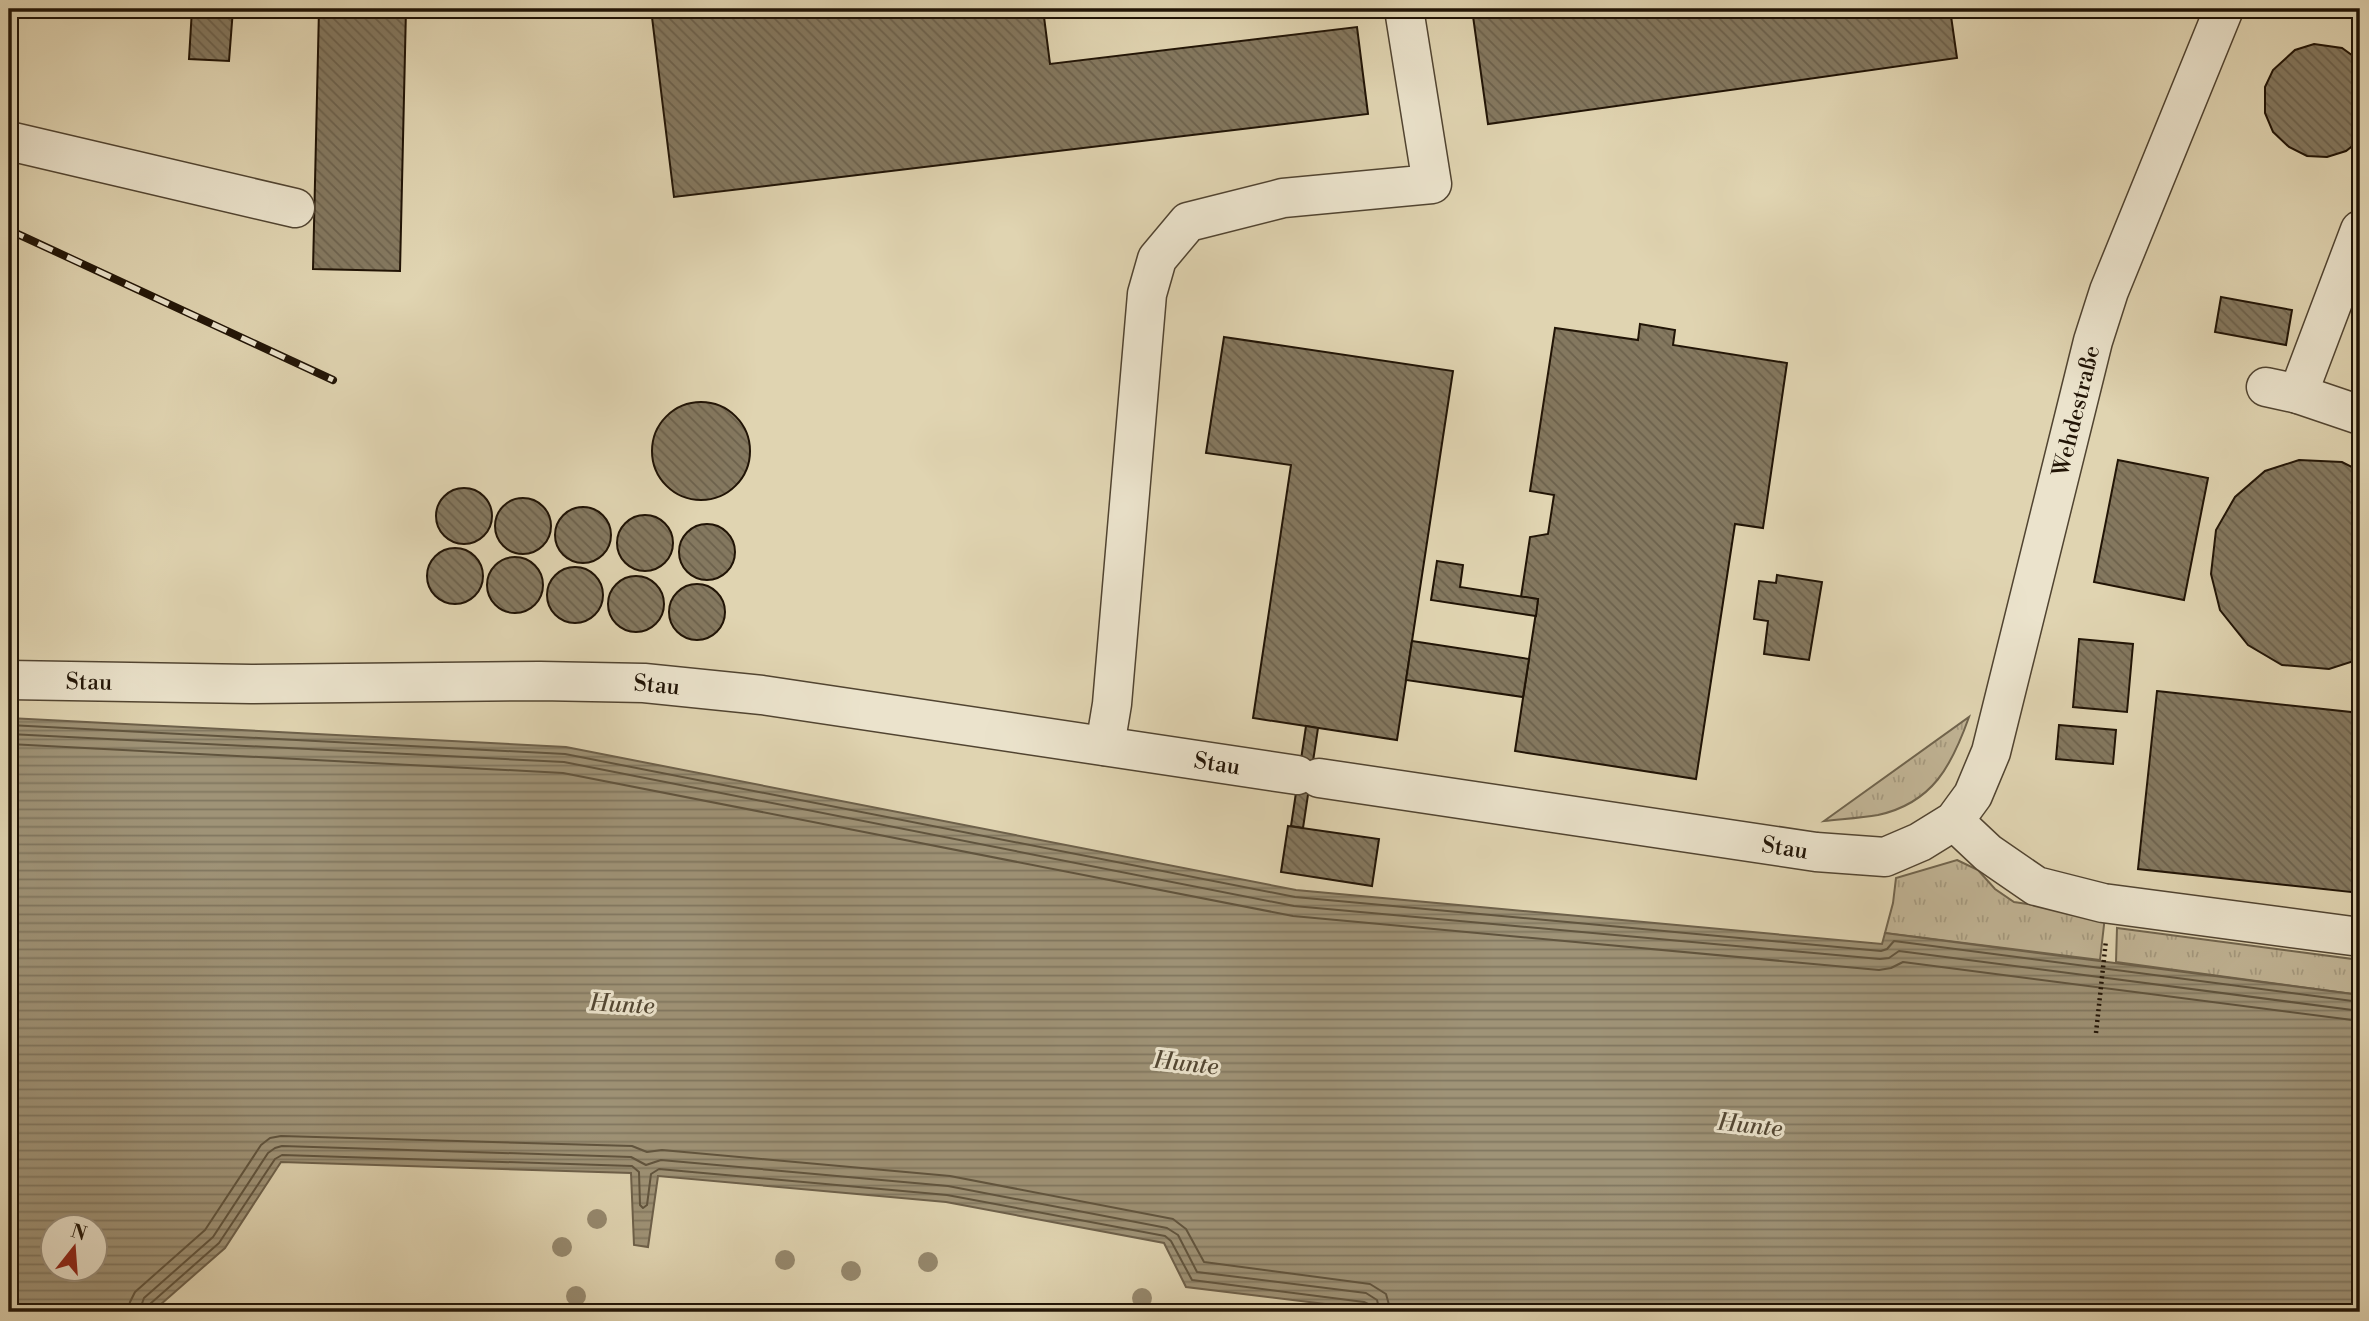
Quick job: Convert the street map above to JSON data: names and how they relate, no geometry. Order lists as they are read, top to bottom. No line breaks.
{"streets":{"street":["Wehdestraße","Stau"]},"crossings":[["Wehdestraße","Stau"]],"water":["Hunte"],"north":"top"}
